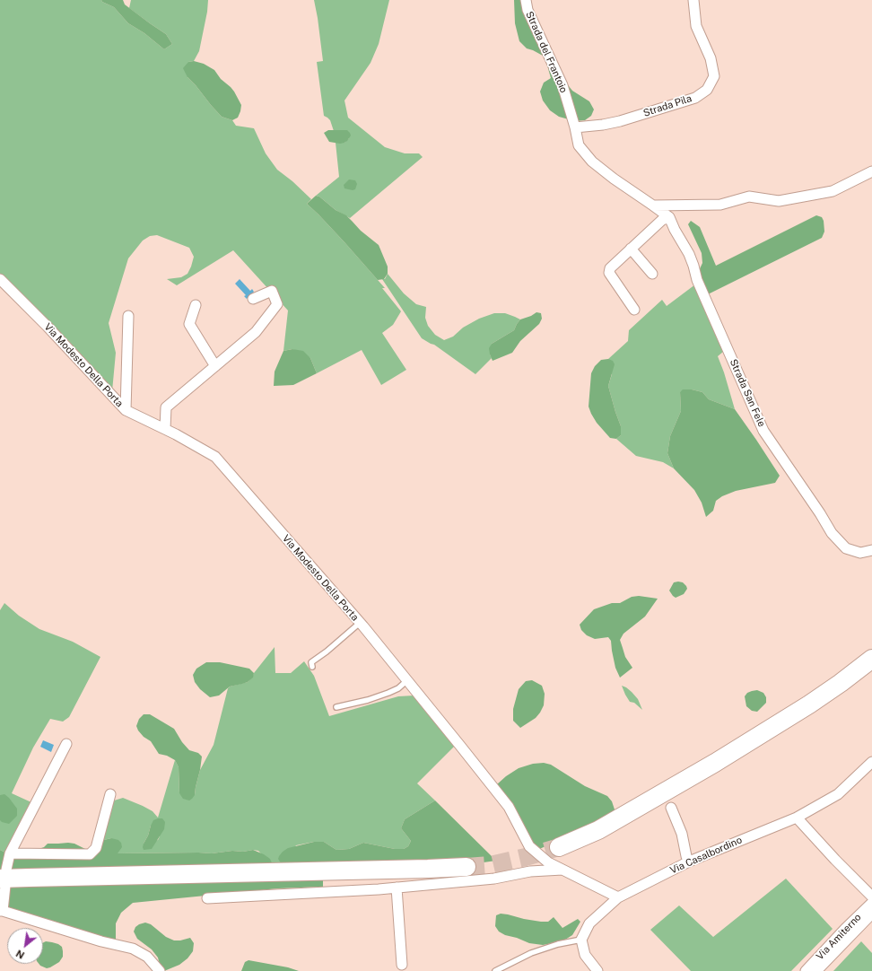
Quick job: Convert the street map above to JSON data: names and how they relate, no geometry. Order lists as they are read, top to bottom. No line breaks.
{"streets":{"street":["Strada del Frantoio","Strada Pila","Via Modesto Della Porta","Strada San Fele","Via Casalbordino","Via Amiterno"]},"crossings":[["Strada del Frantoio","Strada Pila"],["Strada del Frantoio","Strada San Fele"],["Via Modesto Della Porta","Via Casalbordino"]],"north":"bottom left"}
